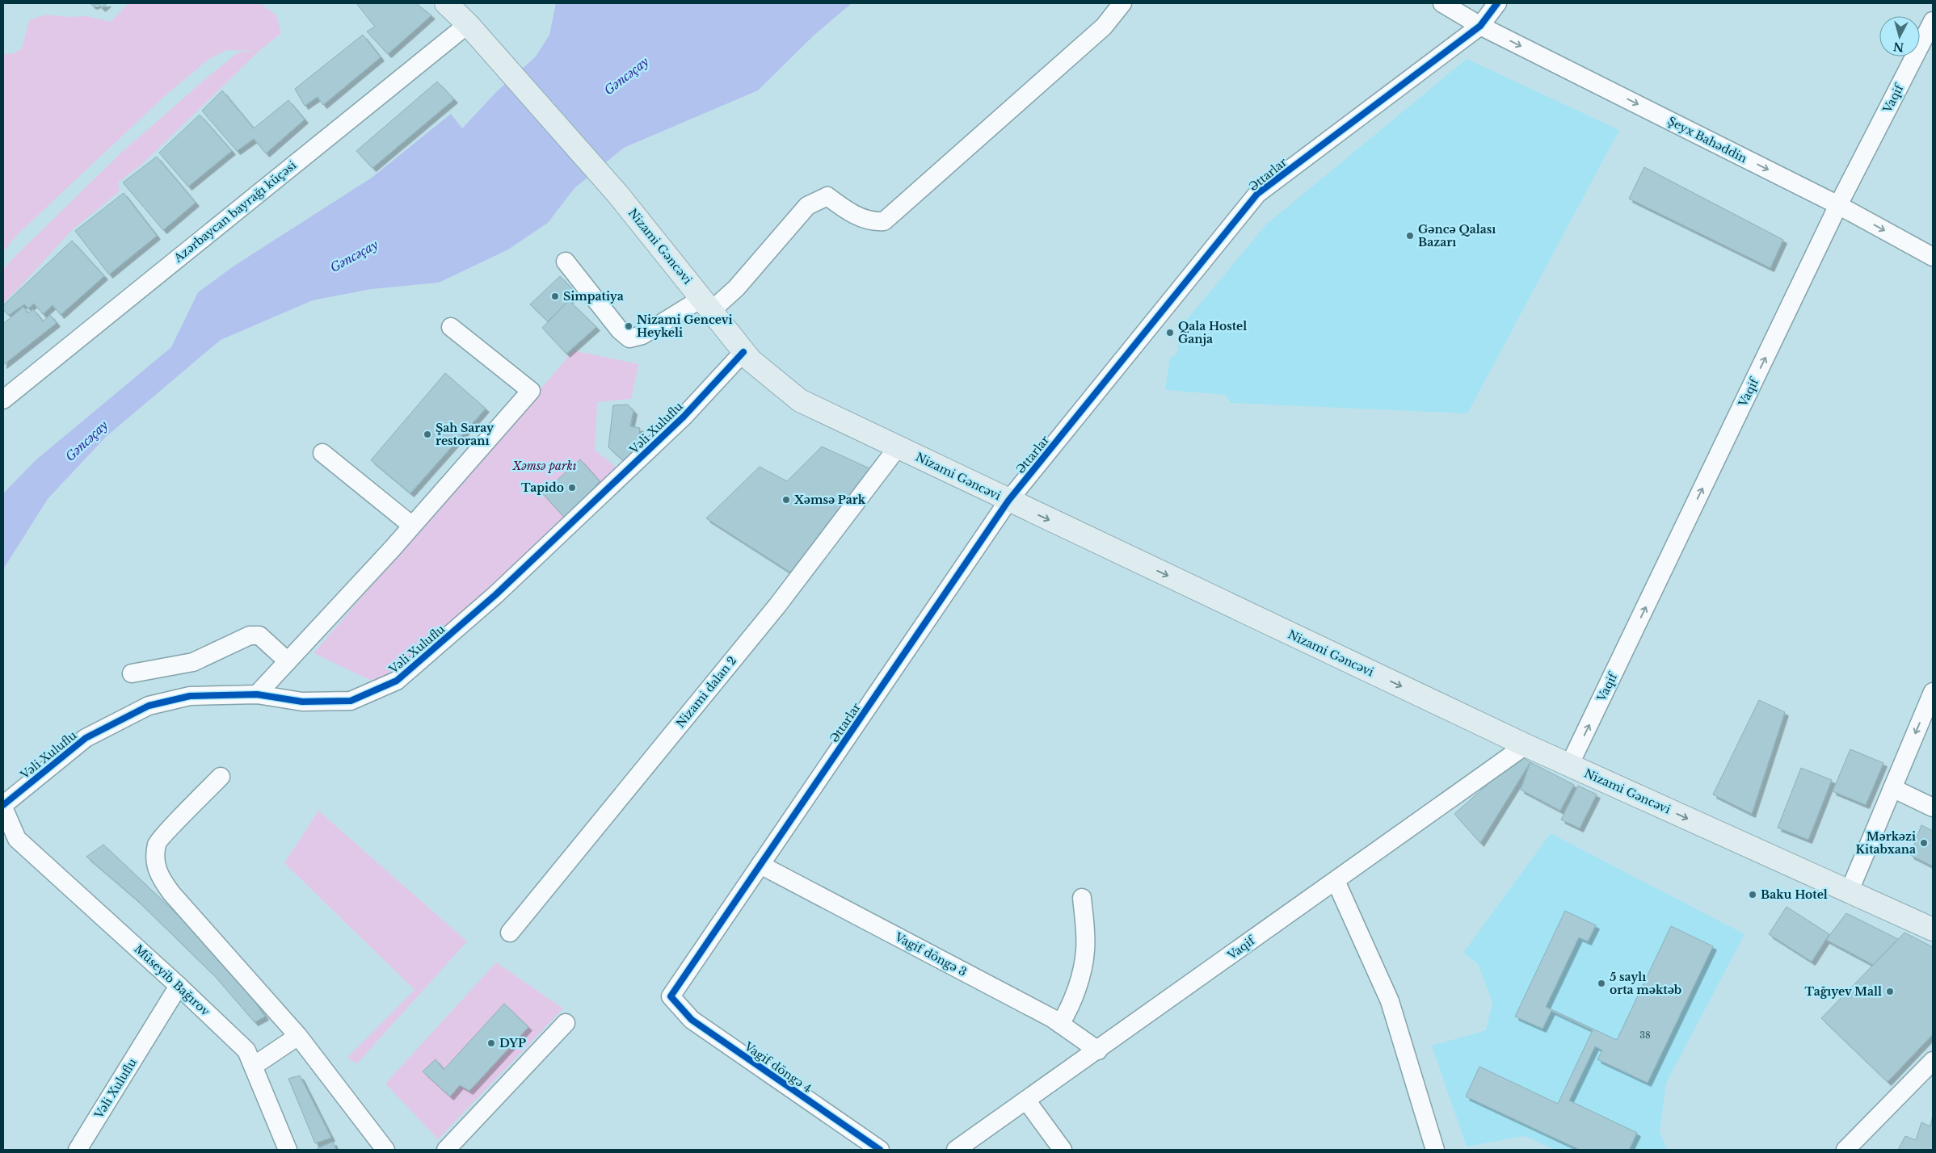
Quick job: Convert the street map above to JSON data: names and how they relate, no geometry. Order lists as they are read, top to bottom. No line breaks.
{"streets":{"main road":["Nizami Gəncəvi"],"street":["Vaqif","Şeyx Bahəddin","Əttarlar","Azərbaycan bayrağı küçəsi","Vəli Xuluflu","Nizami dalan 2","Vagif döngə 3","Müseyib Bağırov","Vagif döngə 4"]},"crossings":[["Vaqif","Şeyx Bahəddin"],["Vaqif","Nizami Gəncəvi"],["Vaqif","Vagif döngə 3"],["Şeyx Bahəddin","Əttarlar"],["Əttarlar","Nizami Gəncəvi"],["Əttarlar","Vagif döngə 3"],["Əttarlar","Vagif döngə 4"],["Azərbaycan bayrağı küçəsi","Nizami Gəncəvi"],["Nizami Gəncəvi","Vəli Xuluflu"],["Nizami Gəncəvi","Nizami dalan 2"],["Vəli Xuluflu","Müseyib Bağırov"]],"one_way":["Vaqif","Şeyx Bahəddin","Nizami Gəncəvi"],"water":["Gəncəçay"],"parks":["Xəmsə parkı"],"places":["Gəncə Qalası Bazarı","Simpatiya","Nizami Gencevi Heykeli","Qala Hostel Ganja","Şah Saray restoranı","Tapido","Xəmsə Park","Mərkəzi Kitabxana","Baku Hotel","5 saylı orta məktəb","Tağıyev Mall","DYP"],"house_numbers":["38"],"north":"bottom"}
